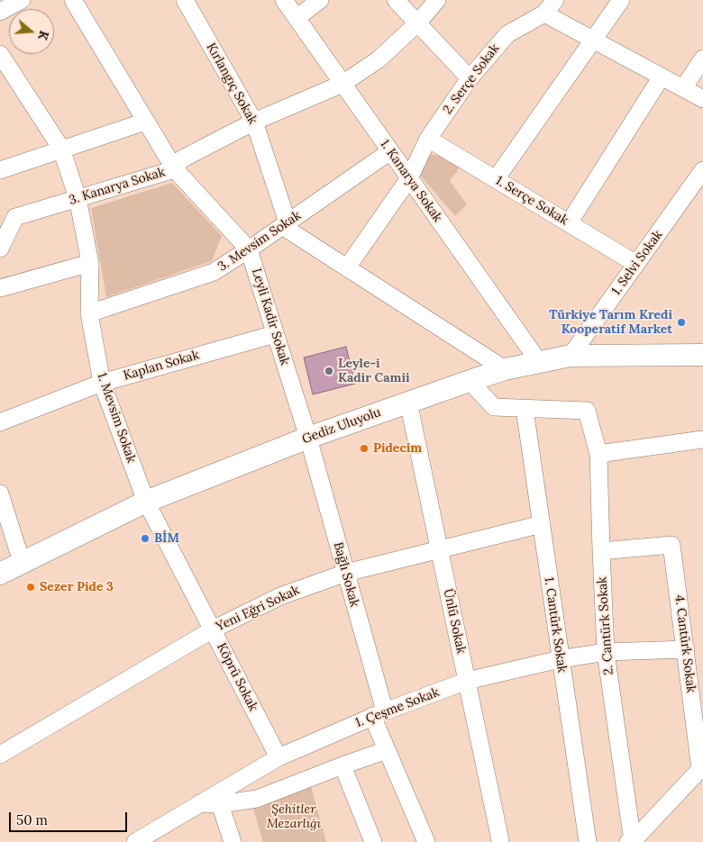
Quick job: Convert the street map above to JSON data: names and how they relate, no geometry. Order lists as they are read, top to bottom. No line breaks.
{"streets":{"street":["2. Serçe Sokak","Kırlangıç Sokak","1. Kanarya Sokak","3. Kanarya Sokak","1. Serçe Sokak","3. Mevsim Sokak","1. Selvi Sokak","Leyli Kadir Sokak","Kaplan Sokak","1. Mevsim Sokak","Gediz Uluyolu","Bağlı Sokak","Yeni Eğri Sokak","Ünlü Sokak","1. Cantürk Sokak","2. Cantürk Sokak","4. Cantürk Sokak","Köprü Sokak","1. Çeşme Sokak"]},"crossings":[["2. Serçe Sokak","1. Kanarya Sokak"],["2. Serçe Sokak","1. Serçe Sokak"],["Kırlangıç Sokak","3. Kanarya Sokak"],["Kırlangıç Sokak","3. Mevsim Sokak"],["1. Kanarya Sokak","3. Kanarya Sokak"],["1. Kanarya Sokak","3. Mevsim Sokak"],["1. Kanarya Sokak","Gediz Uluyolu"],["3. Kanarya Sokak","Leyli Kadir Sokak"],["3. Kanarya Sokak","1. Mevsim Sokak"],["1. Serçe Sokak","1. Selvi Sokak"],["3. Mevsim Sokak","Leyli Kadir Sokak"],["3. Mevsim Sokak","1. Mevsim Sokak"],["1. Selvi Sokak","Gediz Uluyolu"],["Leyli Kadir Sokak","Kaplan Sokak"],["Leyli Kadir Sokak","Gediz Uluyolu"],["Leyli Kadir Sokak","Bağlı Sokak"],["Kaplan Sokak","1. Mevsim Sokak"],["1. Mevsim Sokak","Gediz Uluyolu"],["1. Mevsim Sokak","Köprü Sokak"],["Gediz Uluyolu","Bağlı Sokak"],["Gediz Uluyolu","Ünlü Sokak"],["Gediz Uluyolu","Köprü Sokak"],["Bağlı Sokak","Yeni Eğri Sokak"],["Bağlı Sokak","1. Çeşme Sokak"],["Yeni Eğri Sokak","Ünlü Sokak"],["Yeni Eğri Sokak","1. Cantürk Sokak"],["Yeni Eğri Sokak","Köprü Sokak"],["Ünlü Sokak","1. Çeşme Sokak"],["1. Cantürk Sokak","2. Cantürk Sokak"],["1. Cantürk Sokak","1. Çeşme Sokak"],["2. Cantürk Sokak","4. Cantürk Sokak"],["2. Cantürk Sokak","1. Çeşme Sokak"],["4. Cantürk Sokak","1. Çeşme Sokak"],["Köprü Sokak","1. Çeşme Sokak"]],"parks":["Şehitler Mezarlığı"],"places":["Türkiye Tarım Kredi Kooperatif Market","Leyle-i Kadir Camii","Pidecim","BİM","Sezer Pide 3"],"scale_bar":"50 m","north":"right"}
